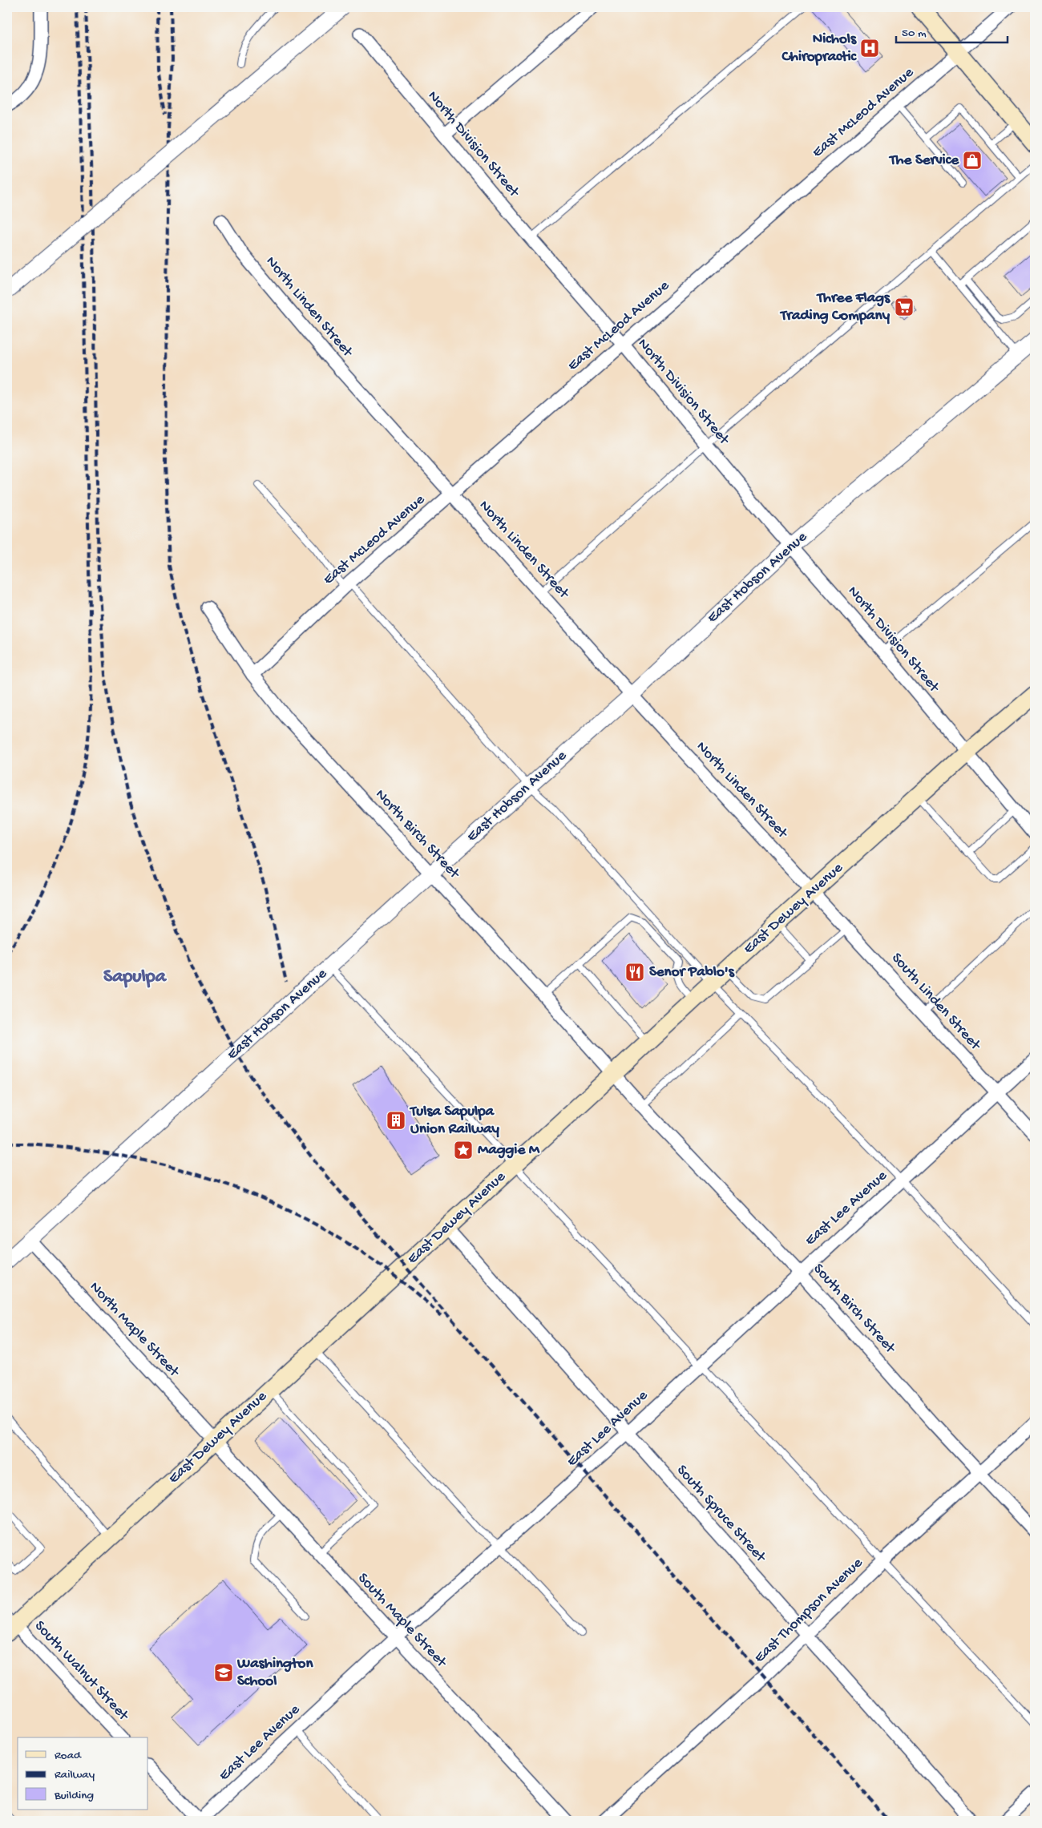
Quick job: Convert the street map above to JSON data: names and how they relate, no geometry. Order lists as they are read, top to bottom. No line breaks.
{"streets":{"main road":["East Dewey Avenue"],"street":["East McLeod Avenue","North Division Street","North Linden Street","East Hobson Avenue","North Birch Street","South Linden Street","East Lee Avenue","South Birch Street","North Maple Street","South Spruce Street","East Thompson Avenue","South Maple Street","South Walnut Street"]},"crossings":[["East McLeod Avenue","North Division Street"],["East McLeod Avenue","North Linden Street"],["East McLeod Avenue","North Birch Street"],["North Division Street","East Hobson Avenue"],["North Division Street","East Dewey Avenue"],["North Linden Street","East Hobson Avenue"],["North Linden Street","East Dewey Avenue"],["North Linden Street","South Linden Street"],["East Hobson Avenue","North Birch Street"],["East Hobson Avenue","North Maple Street"],["North Birch Street","East Dewey Avenue"],["North Birch Street","South Birch Street"],["East Dewey Avenue","South Linden Street"],["East Dewey Avenue","South Birch Street"],["East Dewey Avenue","North Maple Street"],["East Dewey Avenue","South Spruce Street"],["East Dewey Avenue","South Maple Street"],["East Dewey Avenue","South Walnut Street"],["South Linden Street","East Lee Avenue"],["East Lee Avenue","South Birch Street"],["East Lee Avenue","South Spruce Street"],["East Lee Avenue","South Maple Street"],["South Birch Street","East Thompson Avenue"],["North Maple Street","South Maple Street"],["South Spruce Street","East Thompson Avenue"]],"districts":["Sapulpa"],"places":{"hospital":["Nichols Chiropractic"],"shop":["The Service"],"supermarket":["Three Flags Trading Company"],"restaurant":["Senor Pablo's"],"building":["Tulsa Sapulpa Union Railway"],"place":["Maggie M"],"school or university":["Washington School"]},"legend":["Road","Railway","Building"],"scale_bar":"50 m"}
